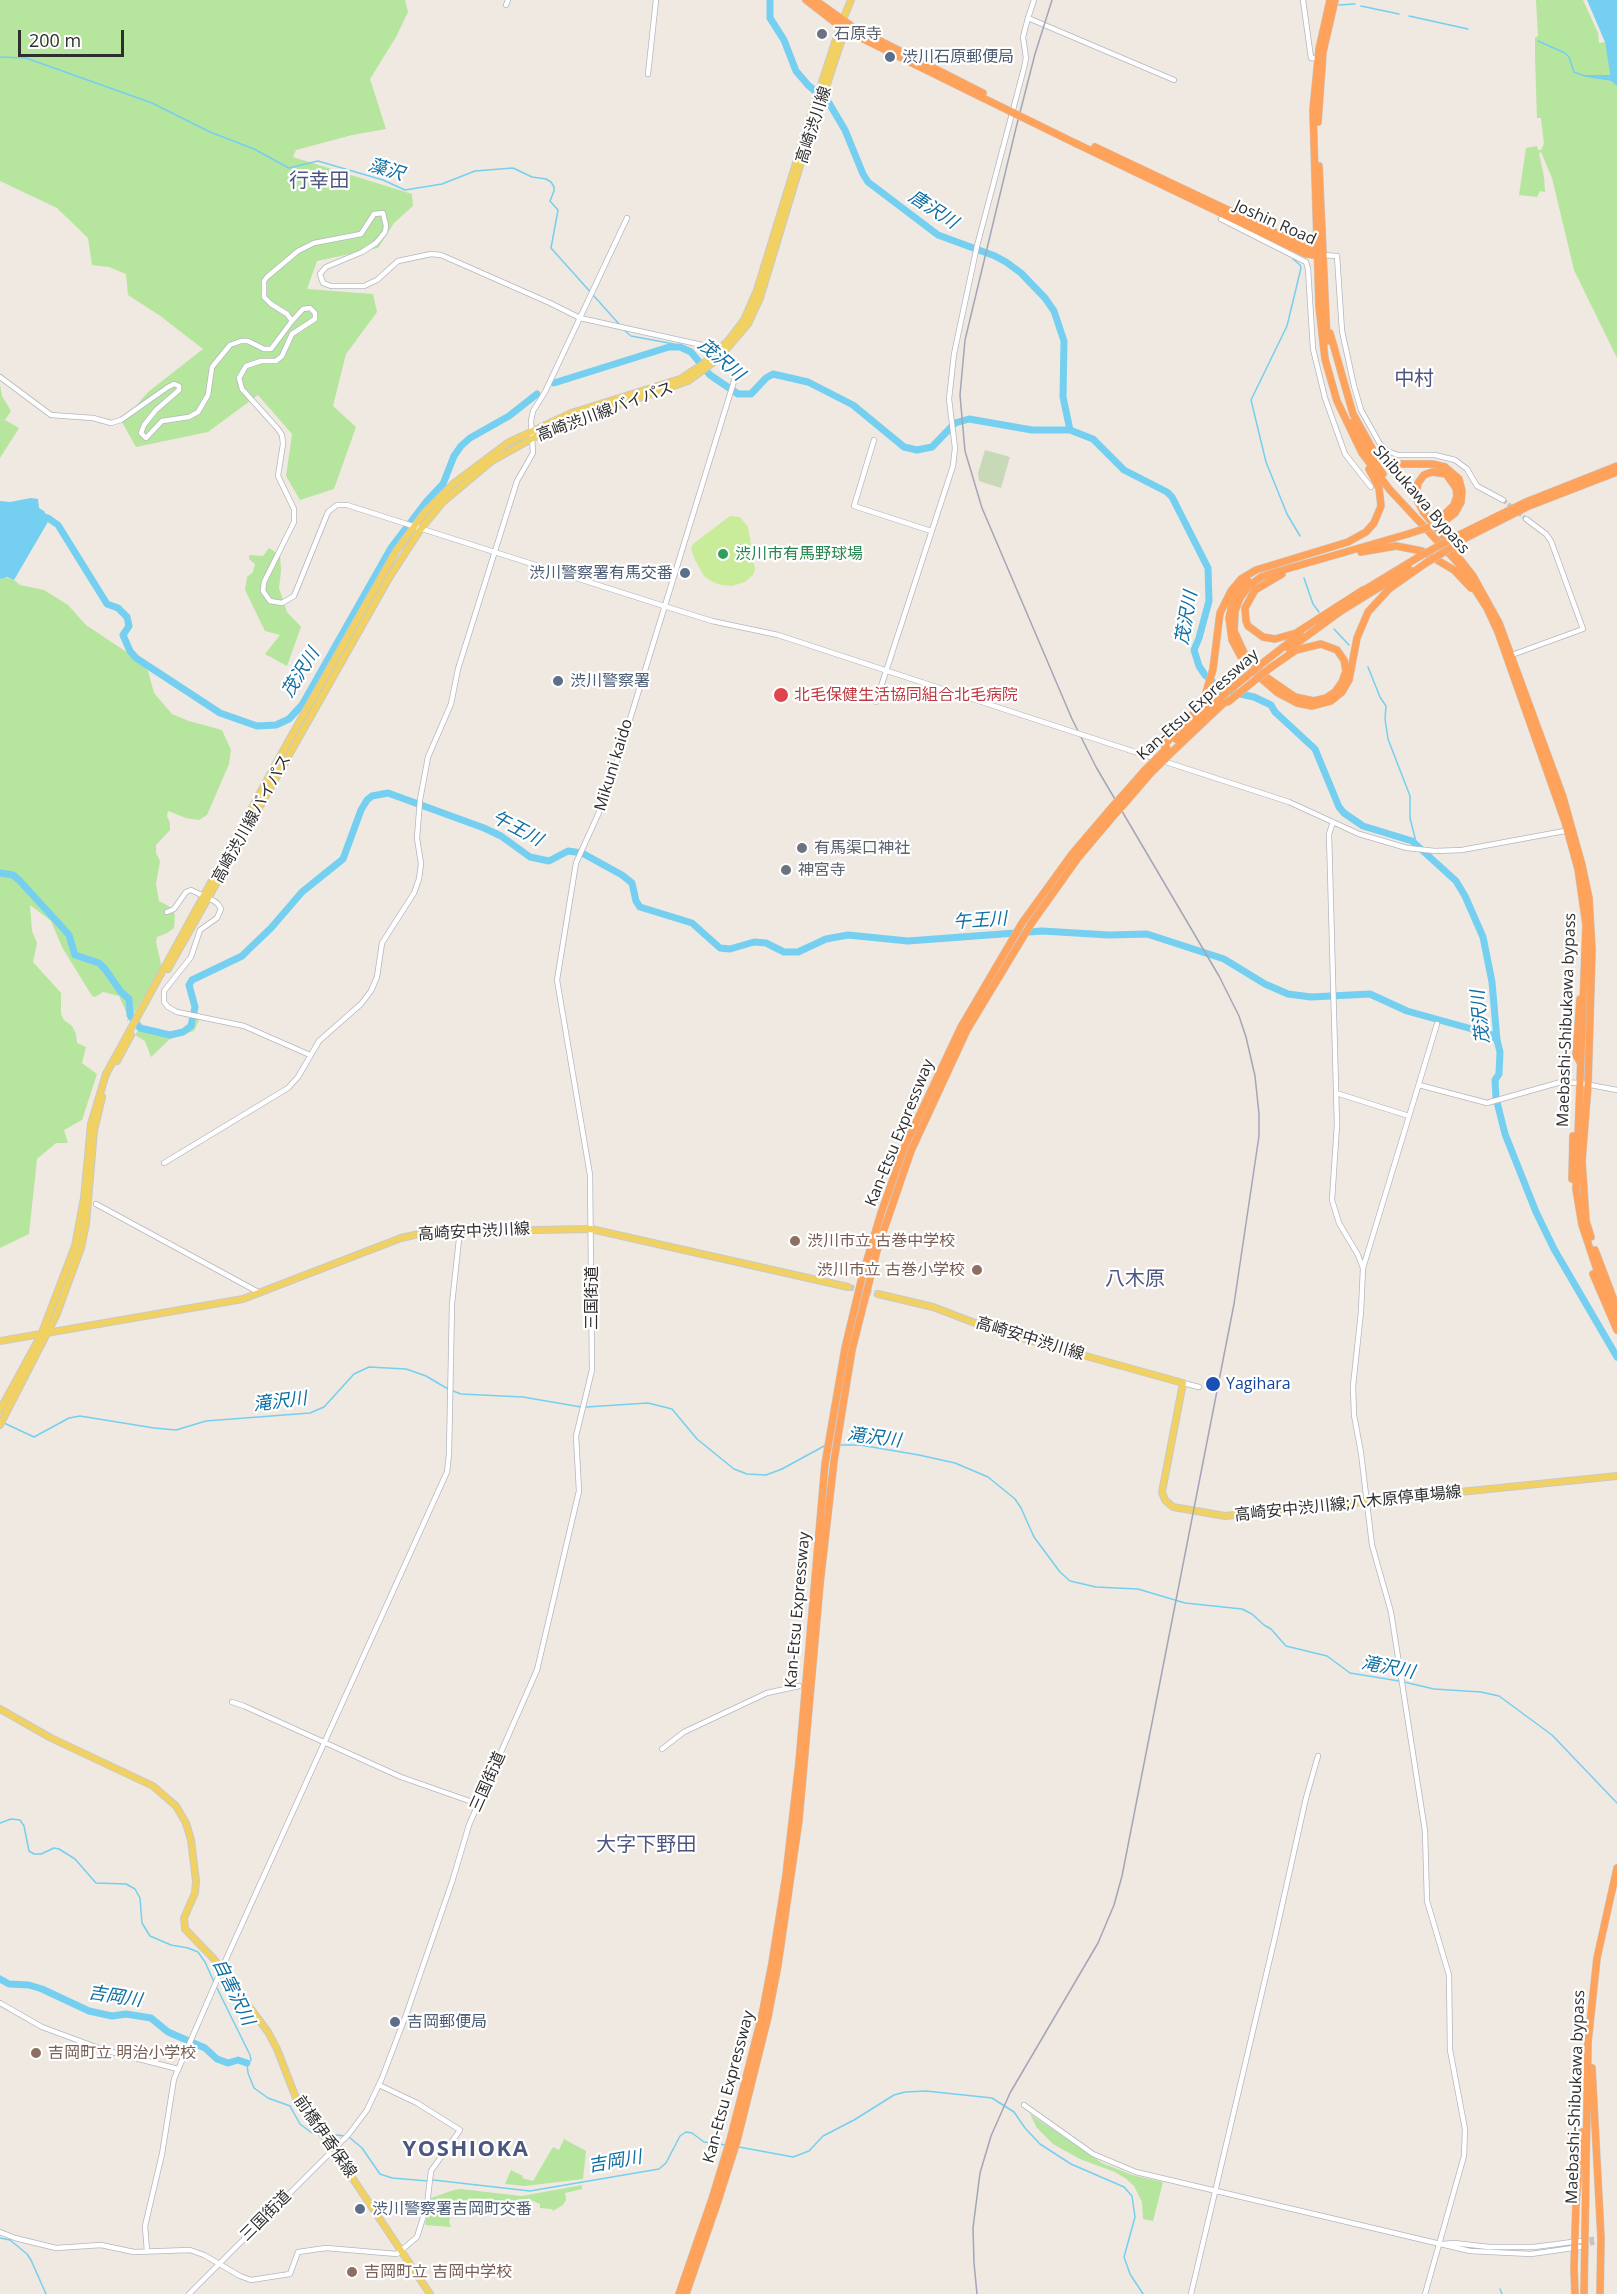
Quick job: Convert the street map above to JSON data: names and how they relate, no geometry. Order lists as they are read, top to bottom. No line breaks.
{"streets":{"highway":["Joshin Road","Shibukawa Bypass","Kan-Etsu Expressway","Maebashi-Shibukawa bypass"],"main road":["高崎渋川線","高崎渋川線バイパス","高崎安中渋川線","高崎安中渋川線;八木原停車場線","前橋伊香保線"],"street":["Mikuni kaido","三国街道"]},"crossings":[["高崎渋川線","Joshin Road"],["高崎渋川線","高崎渋川線バイパス"],["Joshin Road","Shibukawa Bypass"],["高崎渋川線バイパス","Mikuni kaido"],["高崎渋川線バイパス","高崎安中渋川線"],["Shibukawa Bypass","Maebashi-Shibukawa bypass"],["Mikuni kaido","高崎安中渋川線"],["Mikuni kaido","三国街道"],["高崎安中渋川線","三国街道"],["高崎安中渋川線","高崎安中渋川線;八木原停車場線"],["三国街道","前橋伊香保線"]],"districts":["行幸田","中村","八木原","大字下野田","YOSHIOKA"],"water":["藻沢","唐沢川","茂沢川","午王川","滝沢川","自害沢川","吉岡川"],"places":["石原寺","渋川石原郵便局","渋川市有馬野球場","渋川警察署有馬交番","渋川警察署","北毛保健生活協同組合北毛病院","有馬渠口神社","神宮寺","渋川市立 古巻中学校","渋川市立 古巻小学校","Yagihara","吉岡郵便局","吉岡町立 明治小学校","渋川警察署吉岡町交番","吉岡町立 吉岡中学校"],"scale_bar":"200 m"}
